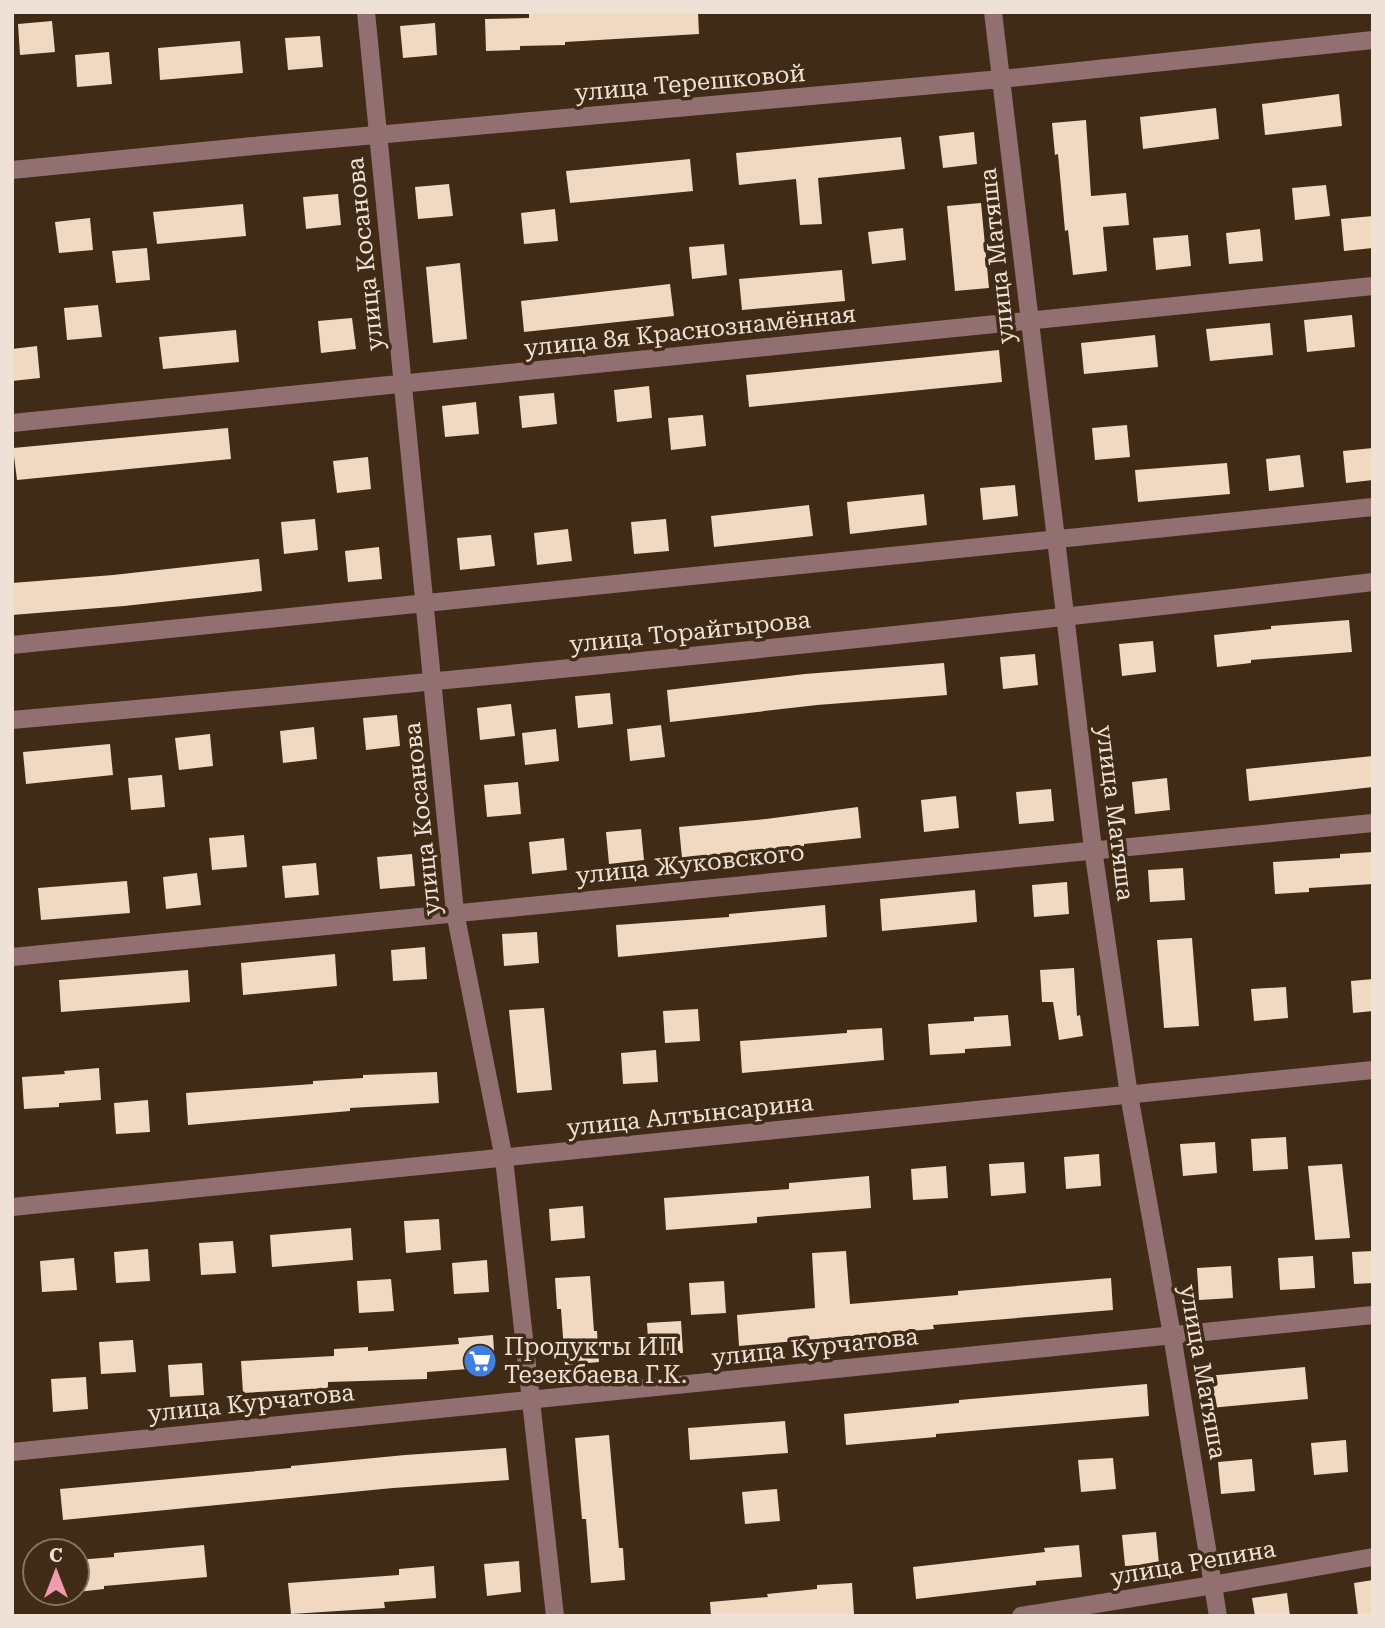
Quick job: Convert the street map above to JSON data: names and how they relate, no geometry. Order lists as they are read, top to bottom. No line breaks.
{"streets":{"street":["улица Терешковой","улица Косанова","улица Матяша","улица 8я Краснознамённая","улица Торайгырова","улица Жуковского","улица Алтынсарина","улица Курчатова","улица Репина"]},"crossings":[["улица Терешковой","улица Косанова"],["улица Терешковой","улица Матяша"],["улица Косанова","улица 8я Краснознамённая"],["улица Косанова","улица Торайгырова"],["улица Косанова","улица Жуковского"],["улица Косанова","улица Алтынсарина"],["улица Косанова","улица Курчатова"],["улица Матяша","улица 8я Краснознамённая"],["улица Матяша","улица Торайгырова"],["улица Матяша","улица Жуковского"],["улица Матяша","улица Алтынсарина"],["улица Матяша","улица Курчатова"],["улица Матяша","улица Репина"]],"places":{"supermarket":["Продукты ИП Тезекбаева Г.К."]},"north":"top"}
